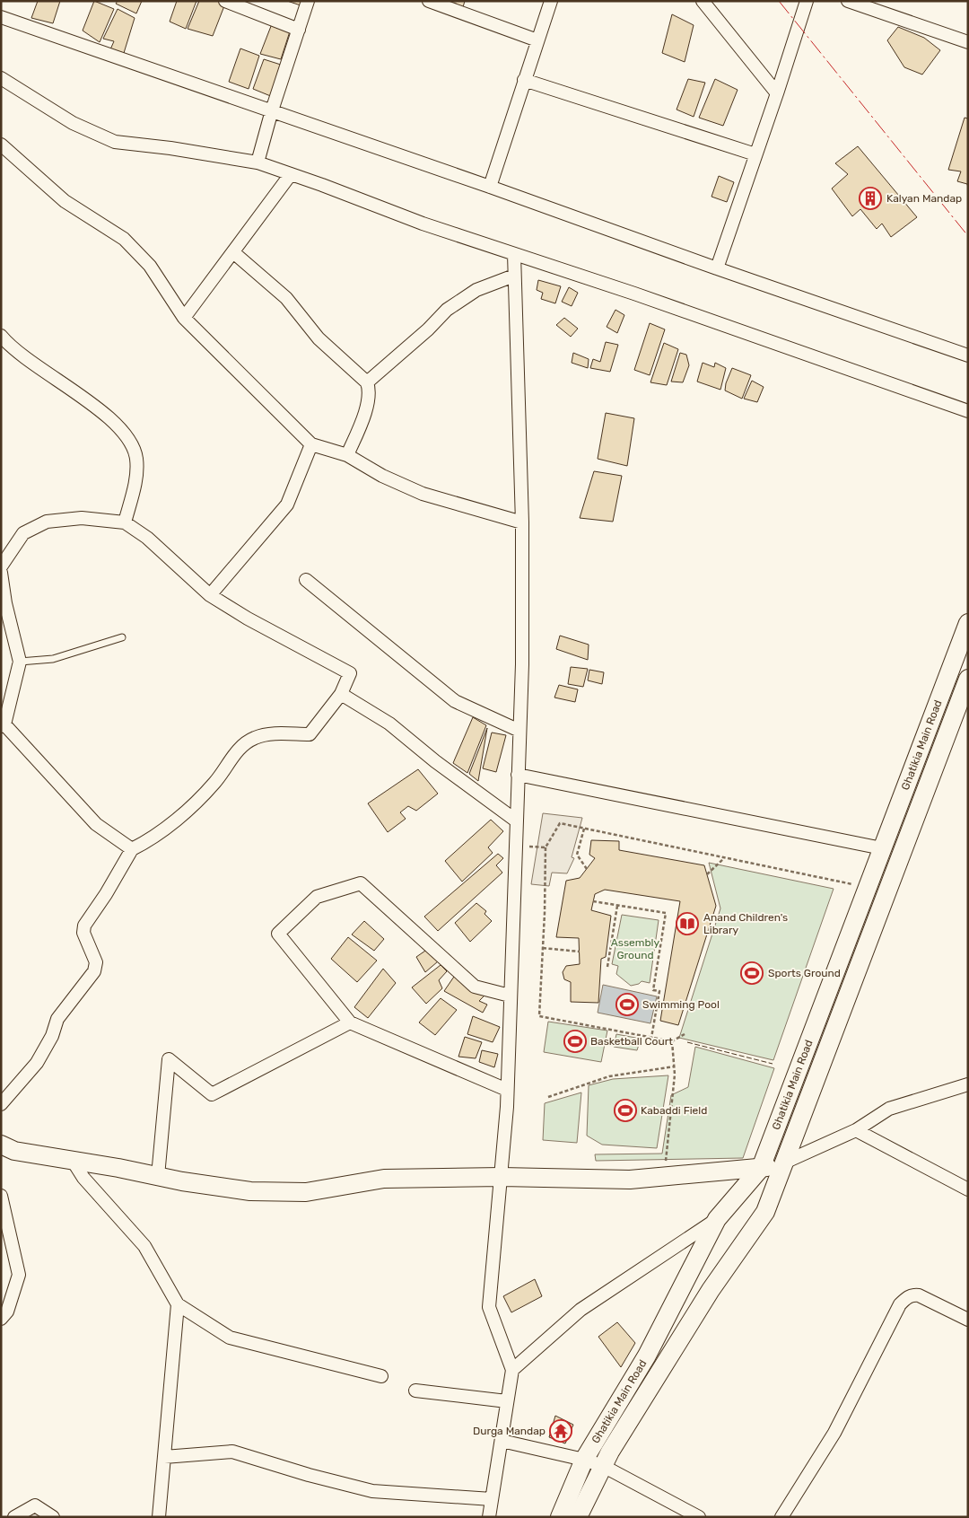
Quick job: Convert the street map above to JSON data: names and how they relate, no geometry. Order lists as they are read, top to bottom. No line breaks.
{"streets":{"street":["Ghatikia Main Road"]},"parks":["Assembly Ground"],"places":{"building":["Kalyan Mandap"],"library":["Anand Children's Library"],"sports":["Sports Ground","Swimming Pool","Basketball Court","Kabaddi Field"],"temple":["Durga Mandap"]}}
